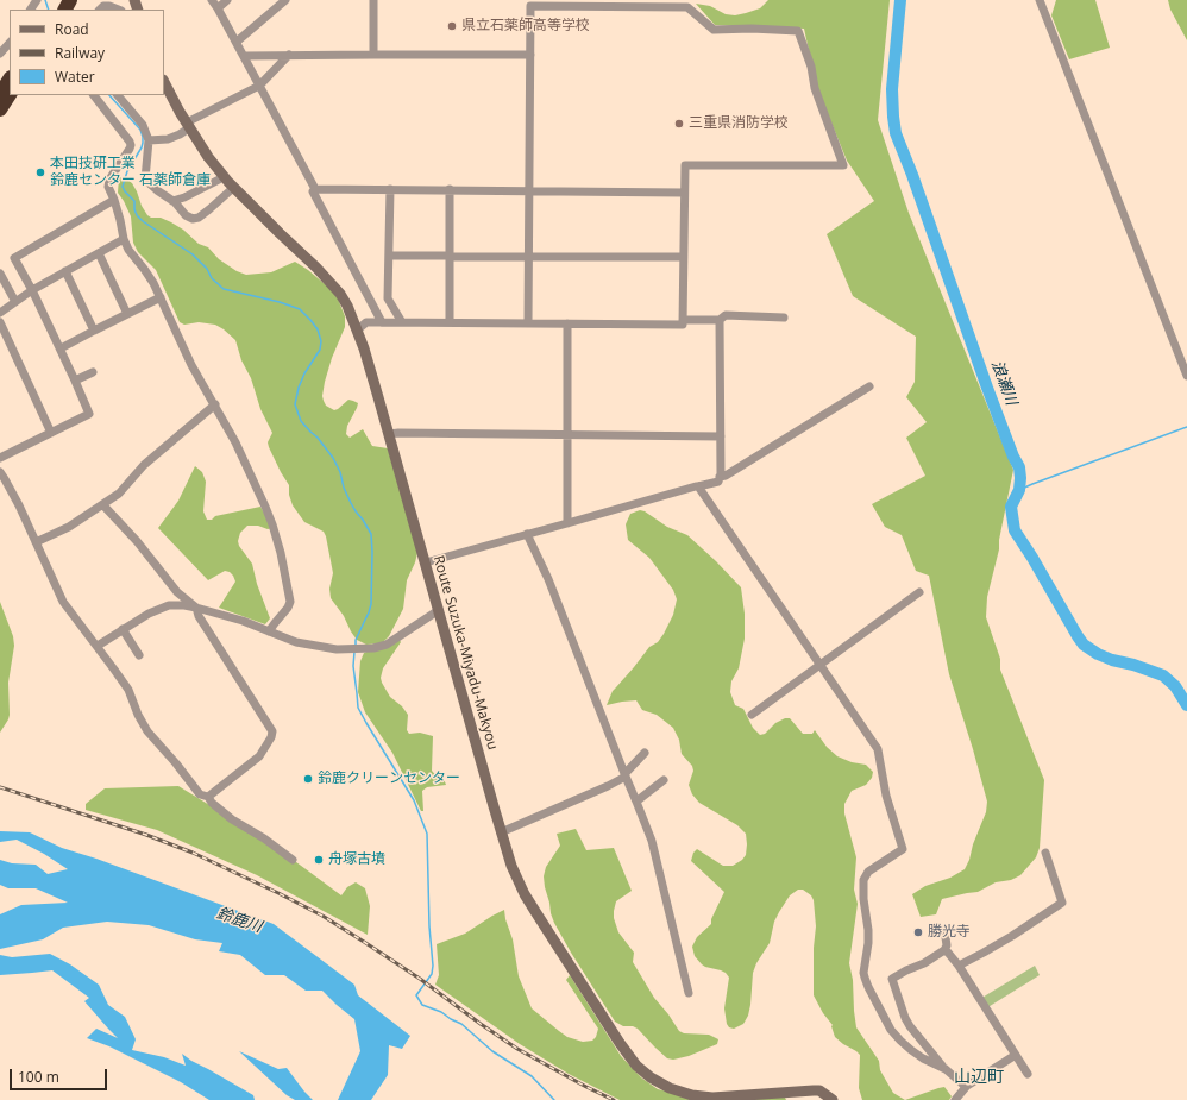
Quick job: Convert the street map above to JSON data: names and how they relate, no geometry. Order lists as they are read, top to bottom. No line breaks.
{"streets":{"main road":["Route Suzuka-Miyadu-Makyou"]},"districts":["山辺町"],"water":["浪瀬川","鈴鹿川"],"places":["県立石薬師高等学校","三重県消防学校","本田技研工業 鈴鹿センター 石薬師倉庫","鈴鹿クリーンセンター","舟塚古墳","勝光寺"],"legend":["Road","Railway","Water"],"scale_bar":"100 m"}
